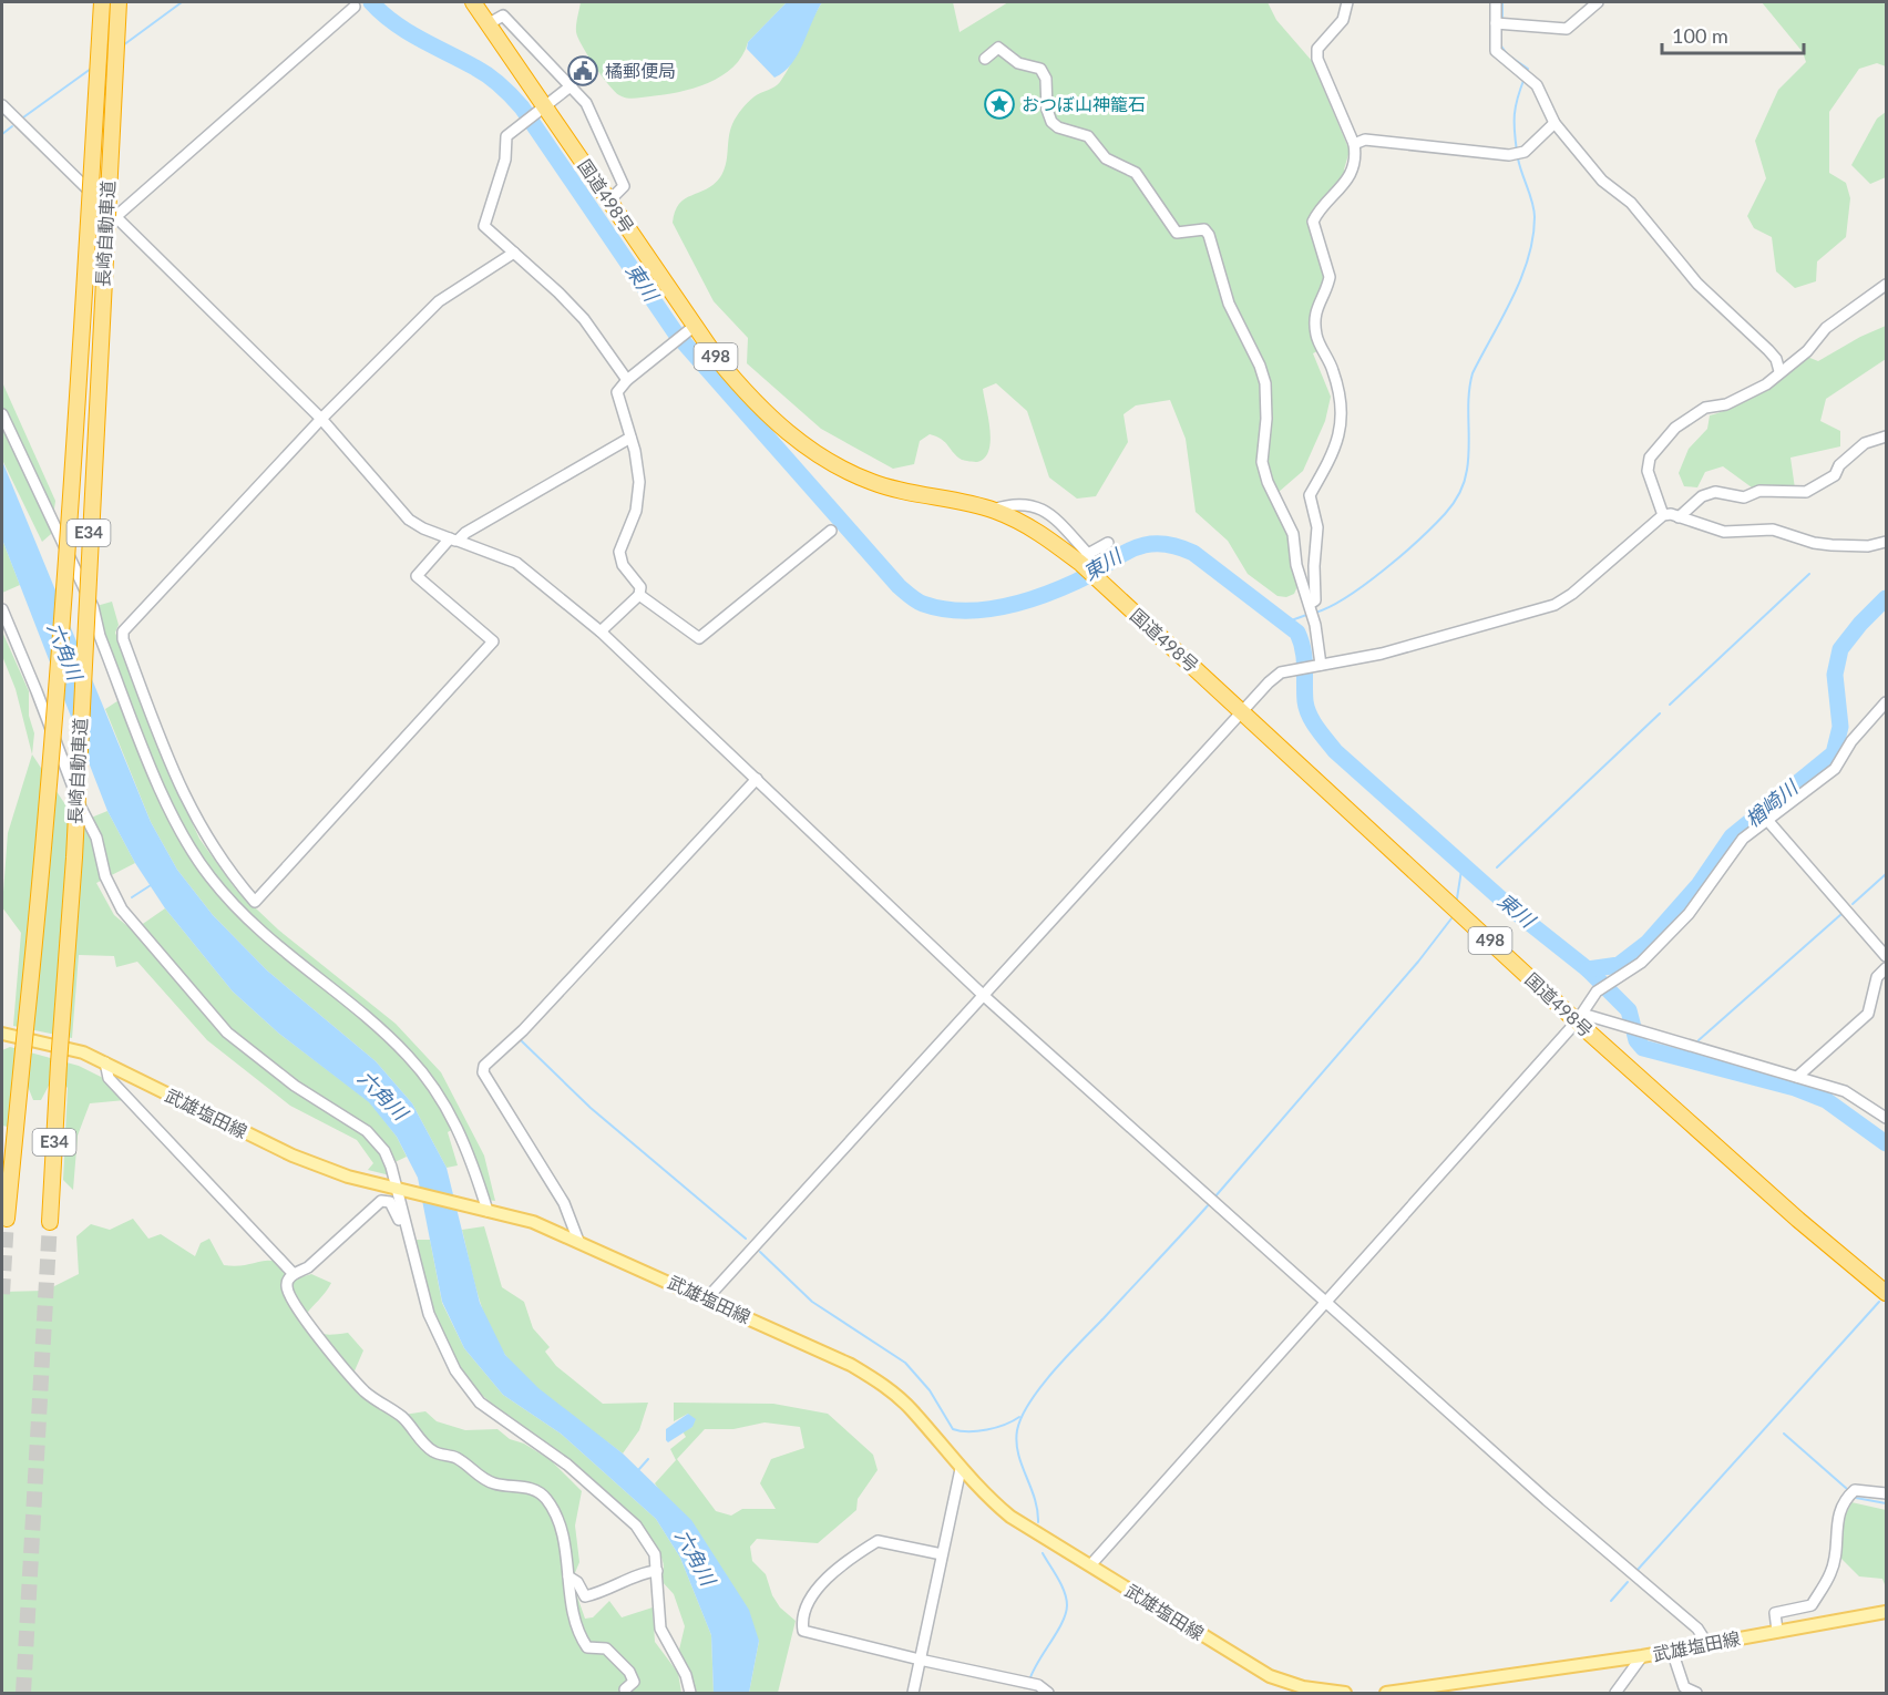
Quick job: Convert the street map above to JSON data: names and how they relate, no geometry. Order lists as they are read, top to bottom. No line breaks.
{"streets":{"highway":["国道498号","長崎自動車道","498","E34"],"main road":["武雄塩田線"]},"water":["東川","六角川","楢崎川"],"places":{"public building":["橘郵便局"],"place":["おつぼ山神籠石"]},"scale_bar":"100 m"}
